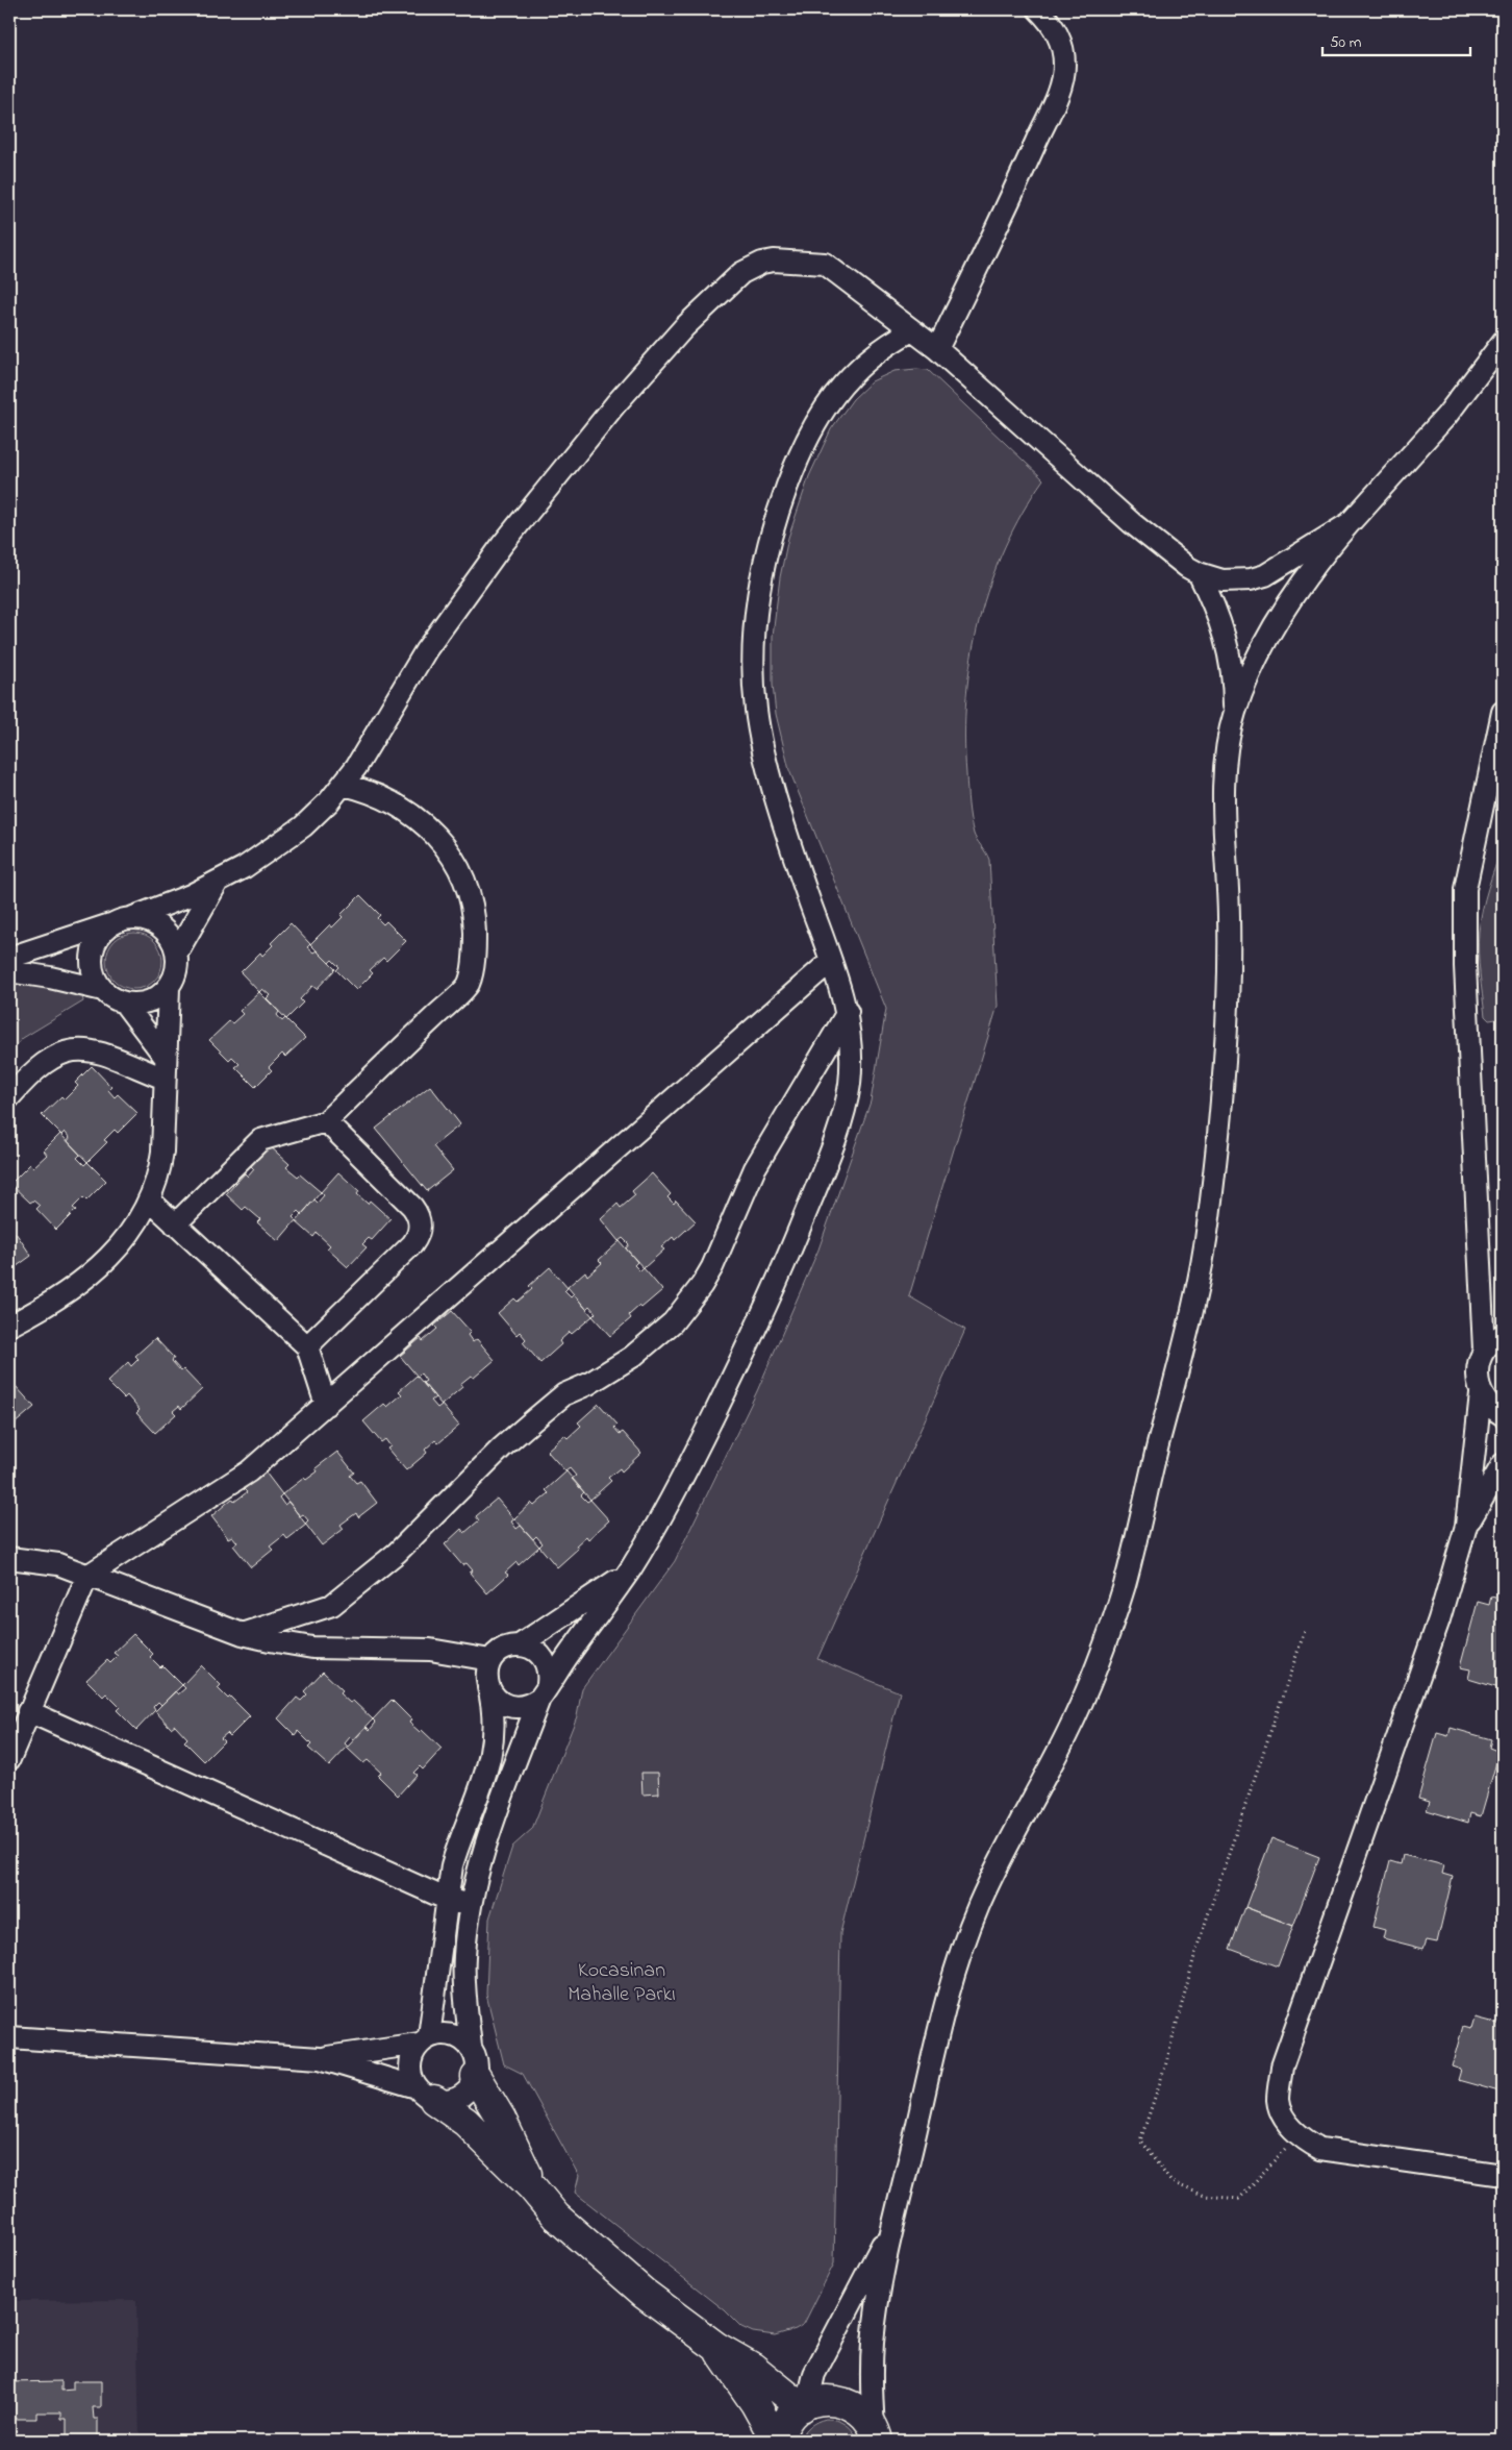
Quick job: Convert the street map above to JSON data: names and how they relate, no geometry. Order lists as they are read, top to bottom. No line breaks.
{"parks":["Kocasinan Mahalle Parkı"],"scale_bar":"50 m"}
